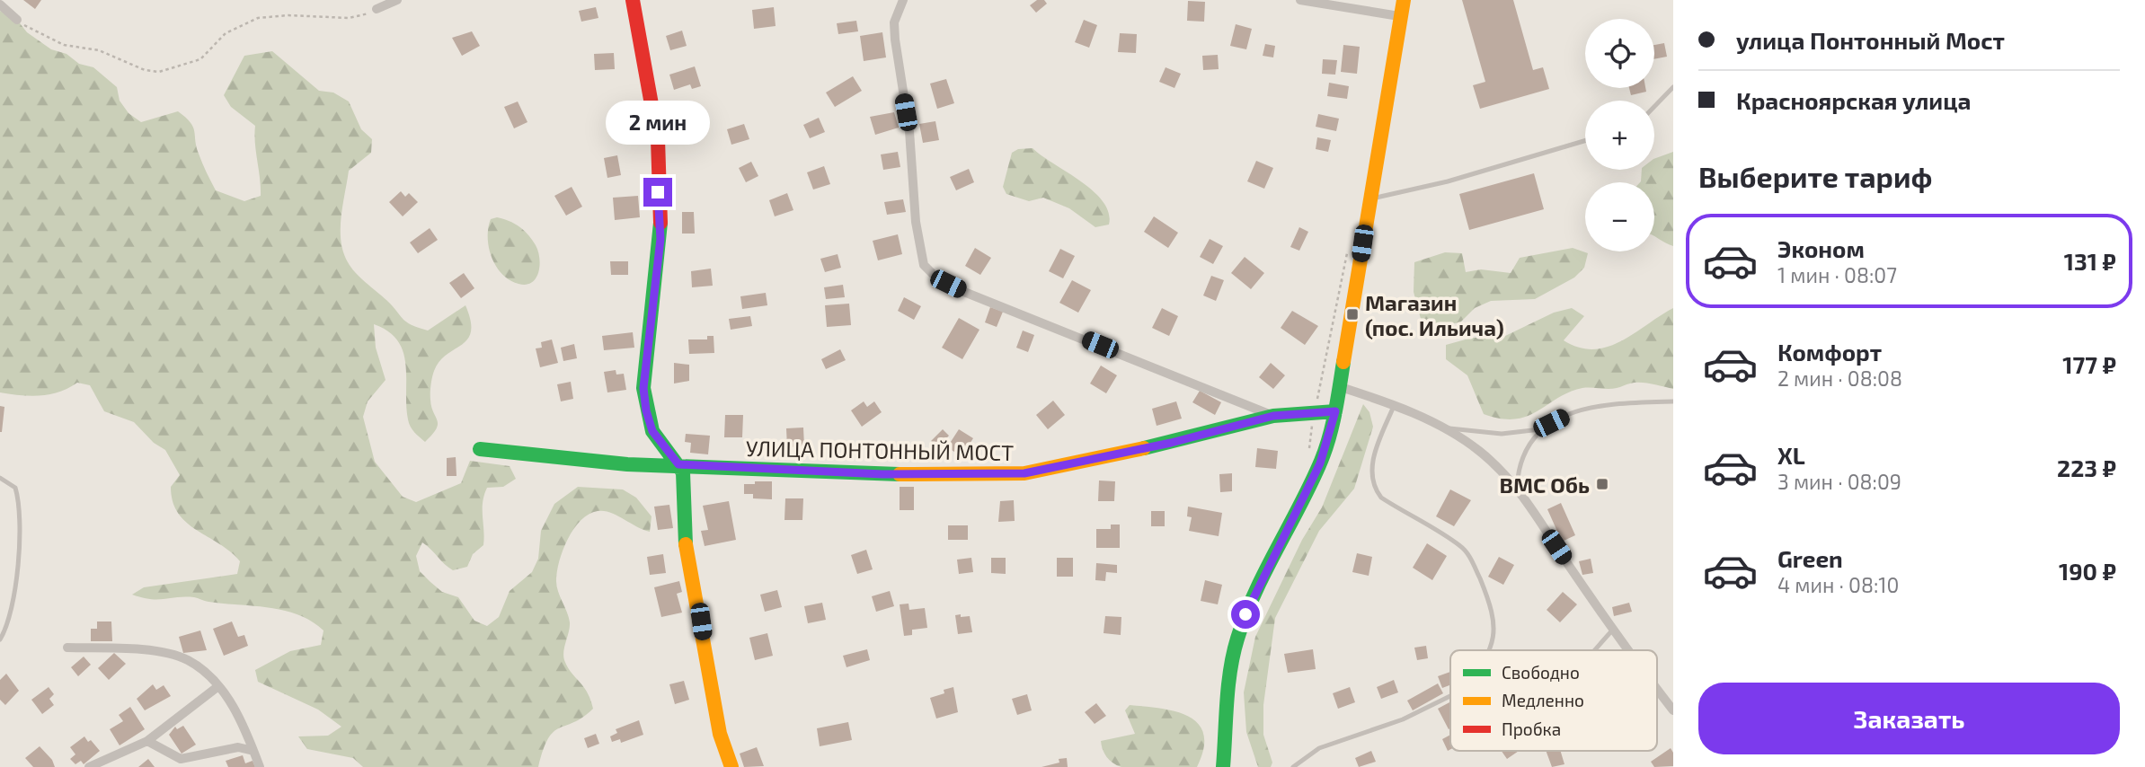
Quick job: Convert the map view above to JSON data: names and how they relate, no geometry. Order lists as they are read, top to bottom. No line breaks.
{"streets":{"street":["УЛИЦА ПОНТОННЫЙ МОСТ"]},"places":{"transit":["Магазин (пос. Ильича)","ВМС Обь"]},"legend":["Свободно","Медленно","Пробка"],"page":{"banner":["улица Понтонный Мост","Красноярская улица"],"map_buttons":["+","−"],"bubble":"2 мин","heading":"Выберите тариф","list":[{"name":"Эконом","note":"1 мин · 08:07","value":"131 ₽"},{"name":"Комфорт","note":"2 мин · 08:08","value":"177 ₽"},{"name":"XL","note":"3 мин · 08:09","value":"223 ₽"},{"name":"Green","note":"4 мин · 08:10","value":"190 ₽"}],"buttons":"Заказать"}}
